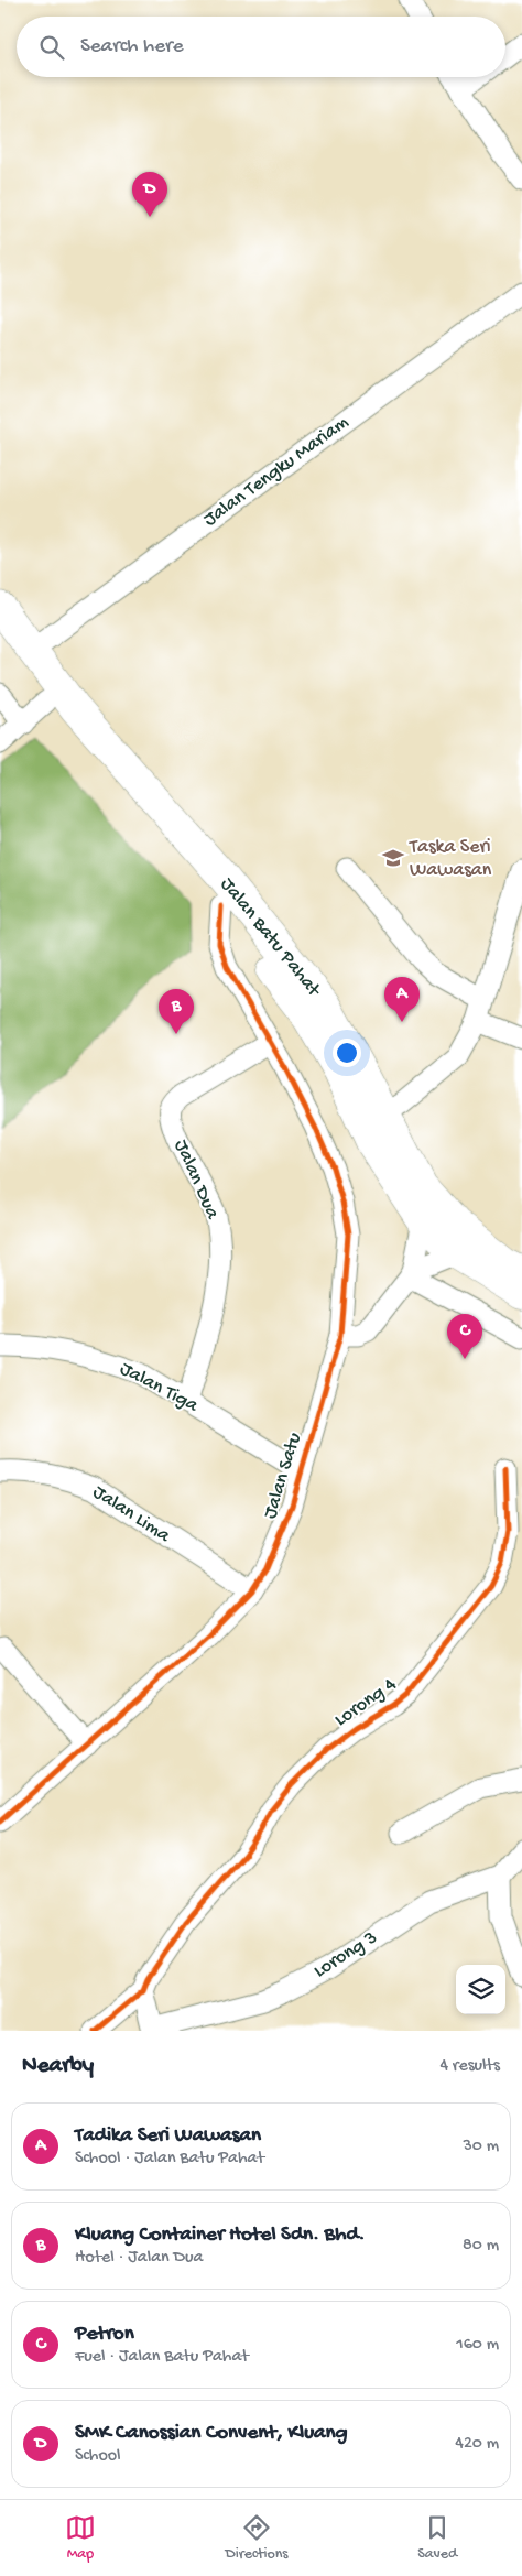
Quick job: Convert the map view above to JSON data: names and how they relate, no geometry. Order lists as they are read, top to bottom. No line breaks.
{"streets":{"highway":["Jalan Batu Pahat"],"street":["Jalan Tengku Mariam","Jalan Dua","Jalan Tiga","Jalan Satu","Jalan Lima","Lorong 4","Lorong 3"]},"crossings":[["Jalan Tengku Mariam","Jalan Batu Pahat"],["Jalan Batu Pahat","Jalan Satu"],["Jalan Dua","Jalan Tiga"],["Jalan Dua","Jalan Satu"],["Jalan Tiga","Jalan Satu"],["Jalan Satu","Jalan Lima"]],"places":{"school or university":["Taska Seri Wawasan"]},"page":{"search":"Search here","pins":["D","A","B","C"],"heading":["Nearby","4 results"],"list":[{"mark":"A","name":"Tadika Seri Wawasan","note":"School · Jalan Batu Pahat","value":"30 m"},{"mark":"B","name":"Kluang Container Hotel Sdn. Bhd.","note":"Hotel · Jalan Dua","value":"80 m"},{"mark":"C","name":"Petron","note":"Fuel · Jalan Batu Pahat","value":"160 m"},{"mark":"D","name":"SMK Canossian Convent, Kluang","note":"School","value":"420 m"}],"nav":["Map","Directions","Saved"]}}
